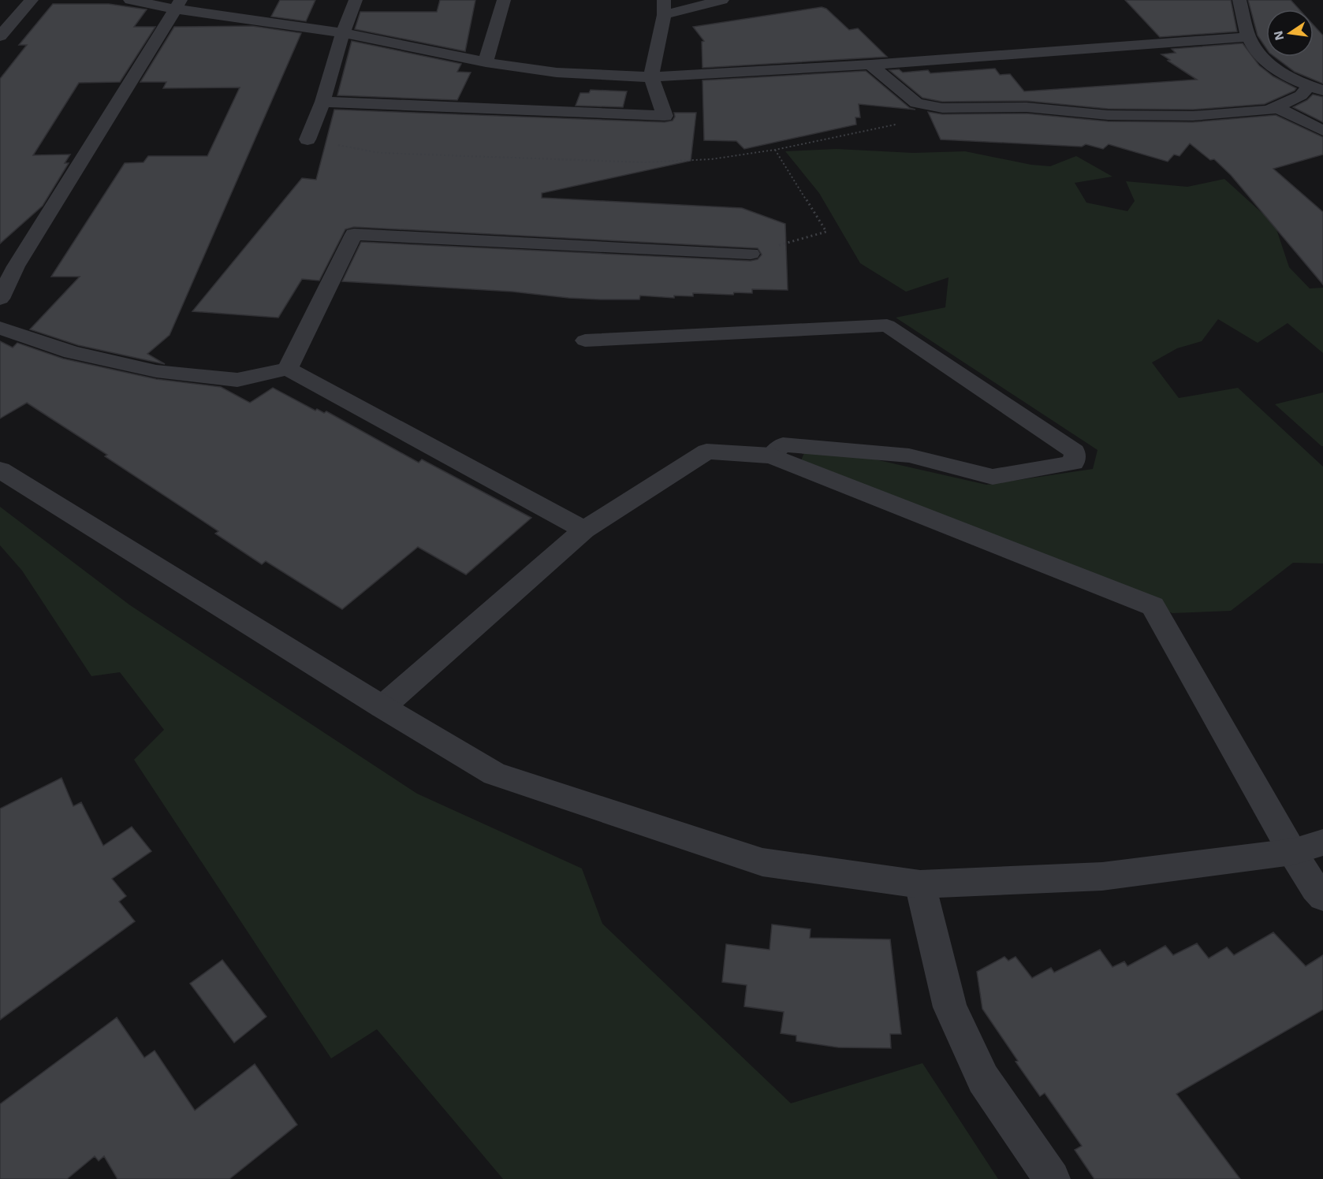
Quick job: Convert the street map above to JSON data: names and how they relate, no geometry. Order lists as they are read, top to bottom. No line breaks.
{"north":"left"}
